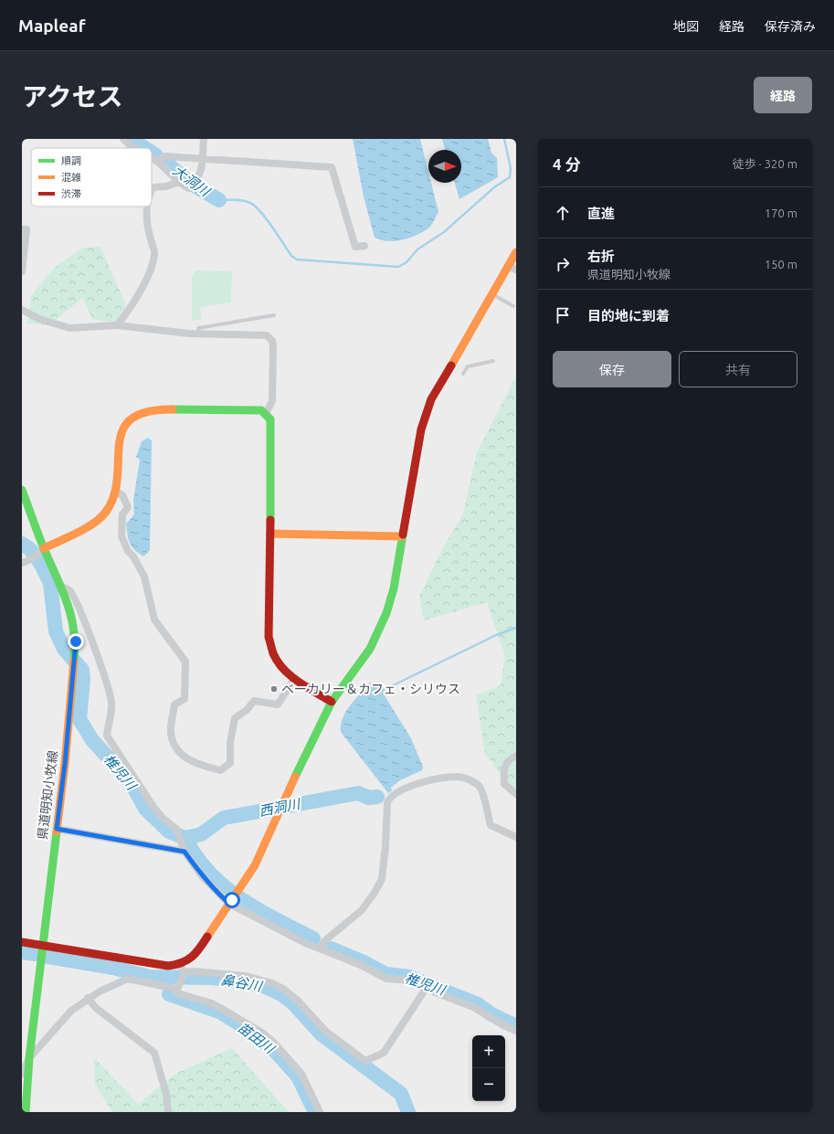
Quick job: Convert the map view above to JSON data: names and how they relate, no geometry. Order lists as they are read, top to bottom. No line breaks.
{"streets":{"street":["県道明知小牧線"]},"water":["大洞川","椎児川","西洞川","鼻谷川","苗田川"],"places":["ベーカリー＆カフェ・シリウス"],"legend":["順調","混雑","渋滞"],"north":"right","page":{"header":"Mapleaf","nav":["地図","経路","保存済み"],"title":"アクセス","buttons":["経路",["保存","共有"]],"heading":["4 分","徒歩 · 320 m"],"list":[["直進","170 m"],["右折","県道明知小牧線","150 m"],"目的地に到着"],"map_buttons":["+","−"]}}
